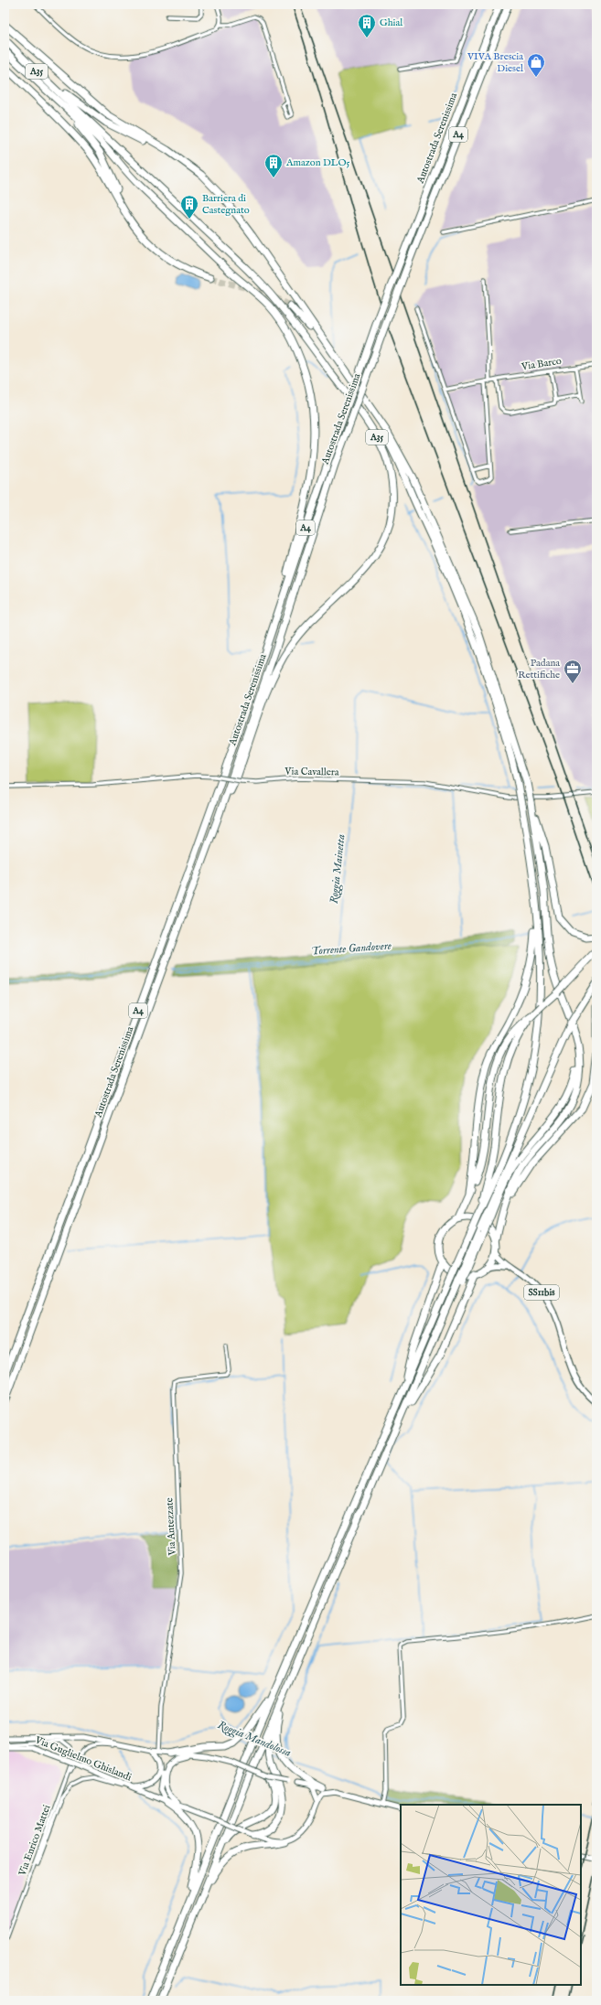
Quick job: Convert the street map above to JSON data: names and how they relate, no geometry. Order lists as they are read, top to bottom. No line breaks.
{"streets":{"highway":["A35","A4","Autostrada Serenissima"],"main road":["SS11bis"],"street":["Via Barco","Via Cavallera","Via Antezzate","Via Guglielmo Ghislandi","Via Enrico Mattei"]},"crossings":[["A35","Autostrada Serenissima"],["Via Antezzate","Via Guglielmo Ghislandi"]],"water":["Roggia Mainetta","Torrente Gandovere","Roggia Mandolossa"],"places":{"building":["Ghial","Amazon DLO5","Barriera di Castegnato"],"shop":["VIVA Brescia Diesel"],"office":["Padana Rettifiche"]}}
